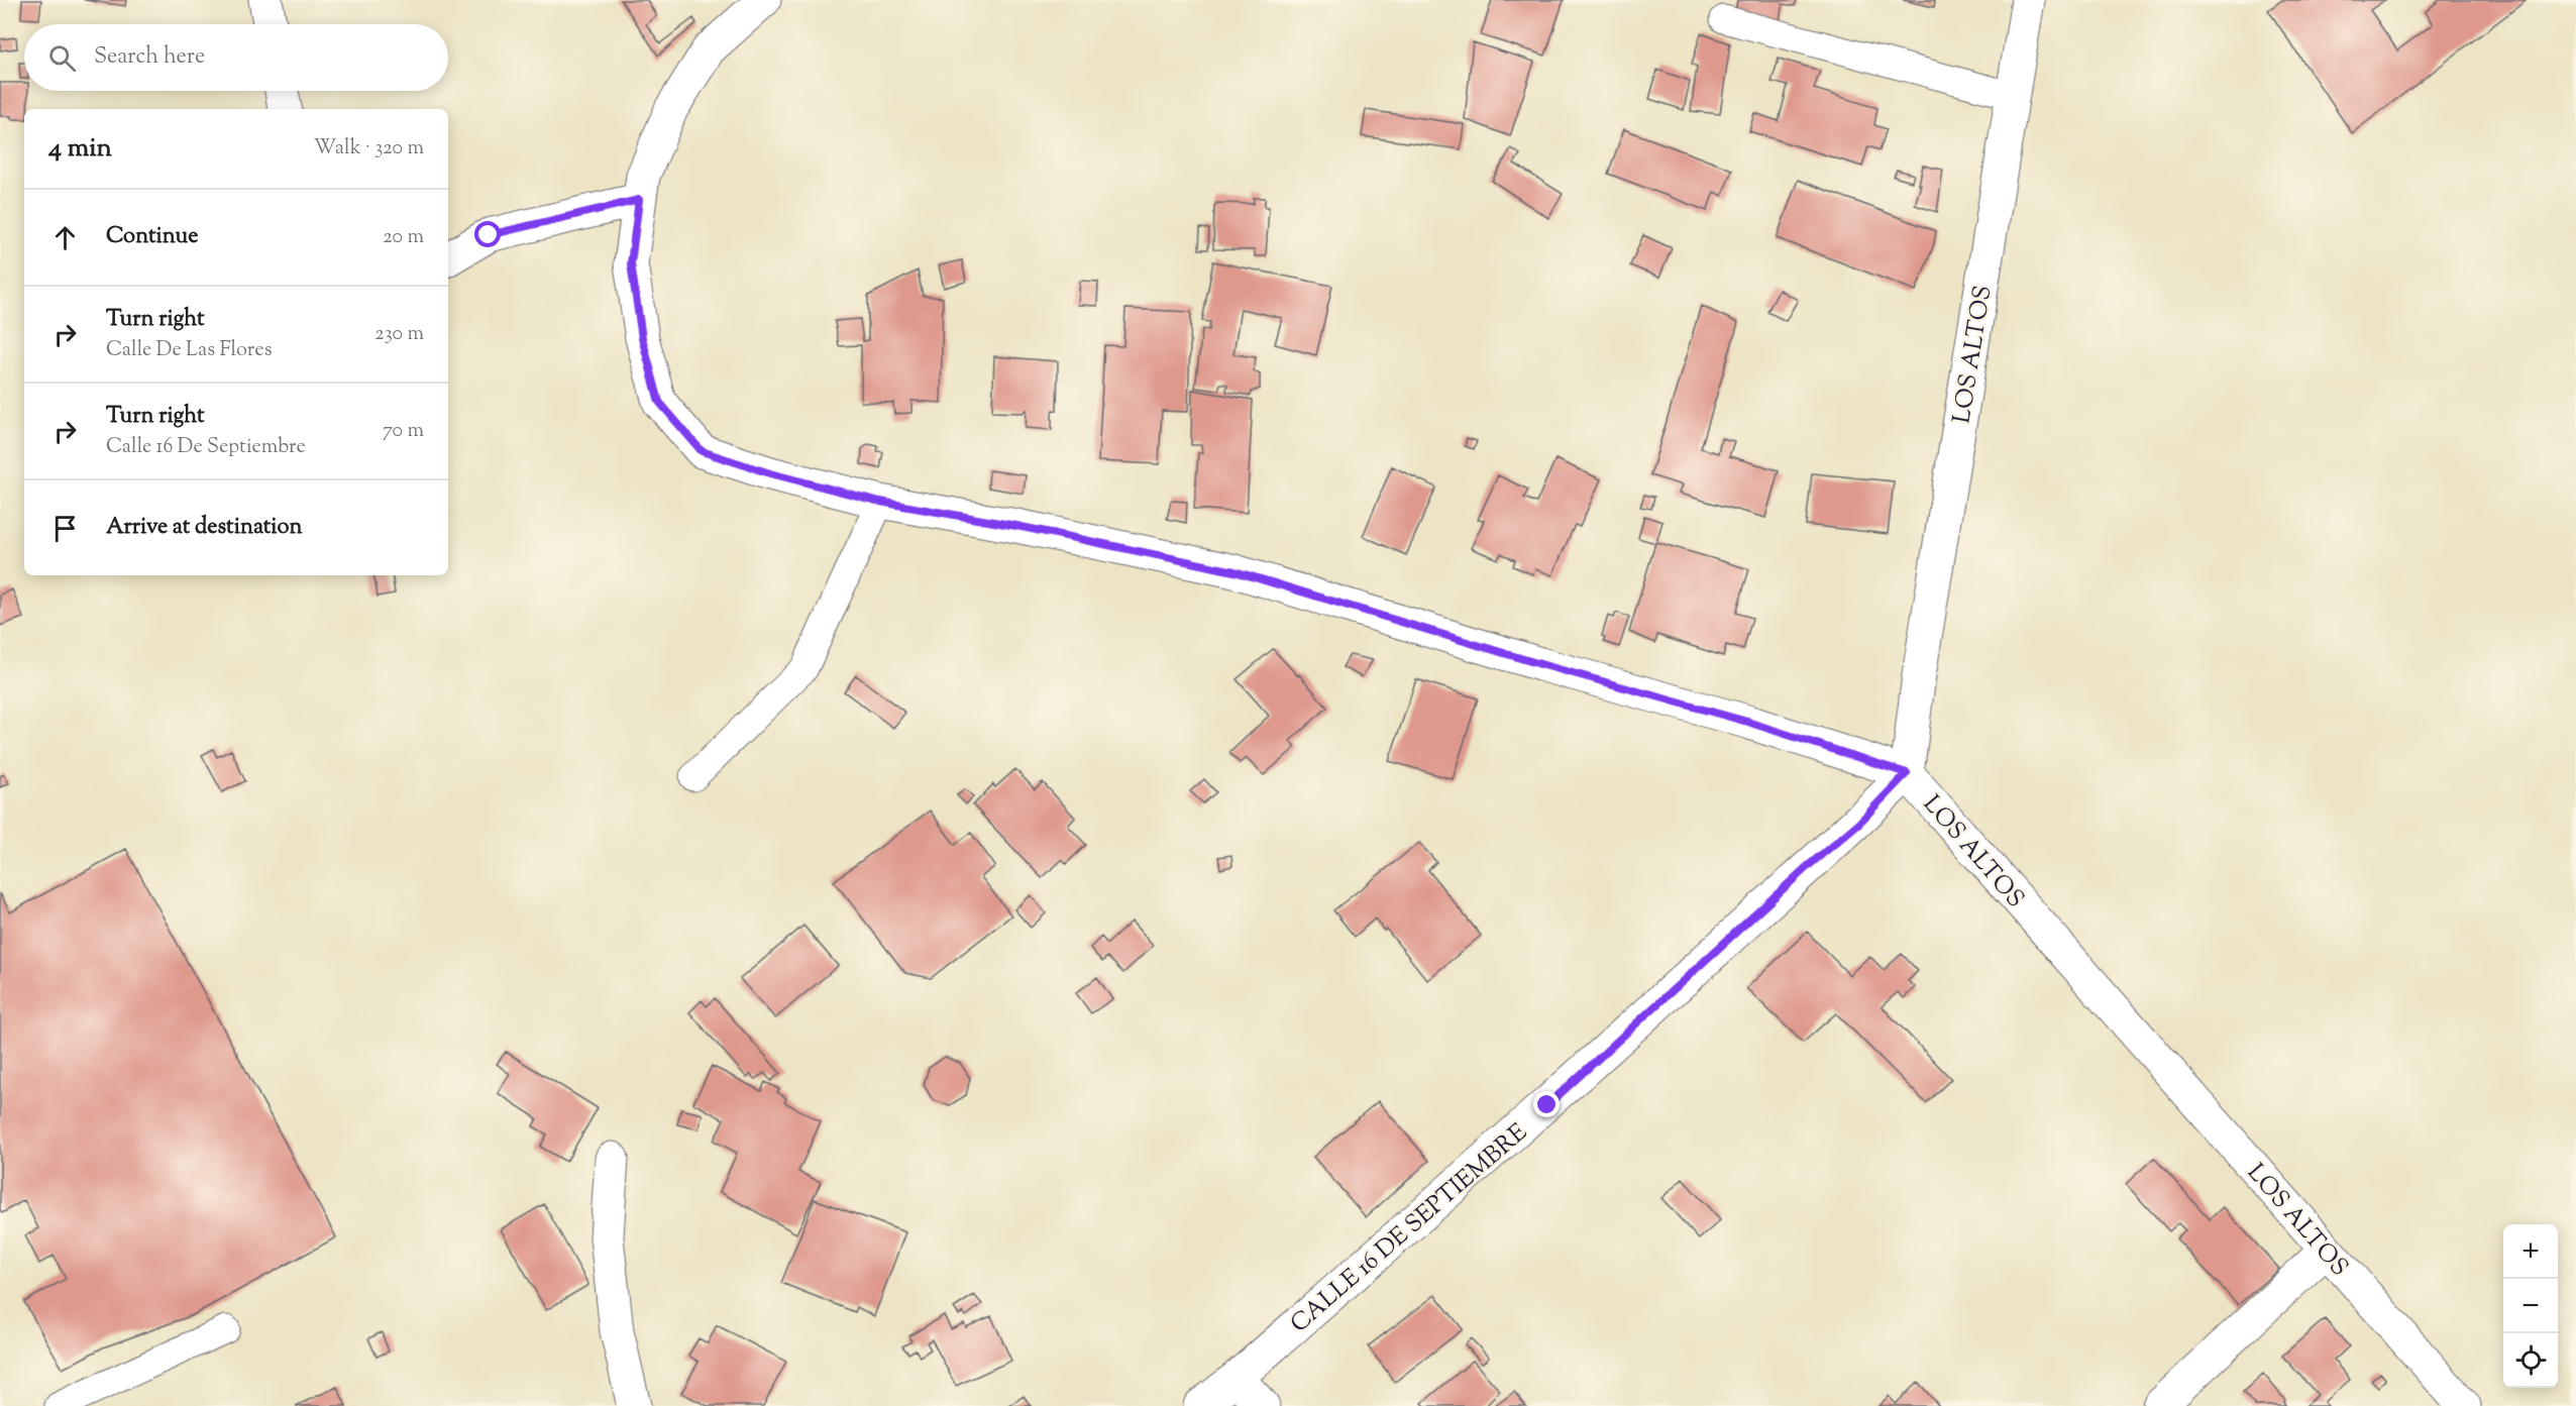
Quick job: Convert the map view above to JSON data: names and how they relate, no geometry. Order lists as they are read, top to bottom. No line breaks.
{"streets":{"street":["LOS ALTOS","CALLE 16 DE SEPTIEMBRE"]},"crossings":[["LOS ALTOS","CALLE 16 DE SEPTIEMBRE"]],"page":{"search":"Search here","heading":["4 min","Walk · 320 m"],"list":[["Continue","20 m"],["Turn right","Calle De Las Flores","230 m"],["Turn right","Calle 16 De Septiembre","70 m"],"Arrive at destination"],"map_buttons":["+","−"]}}
